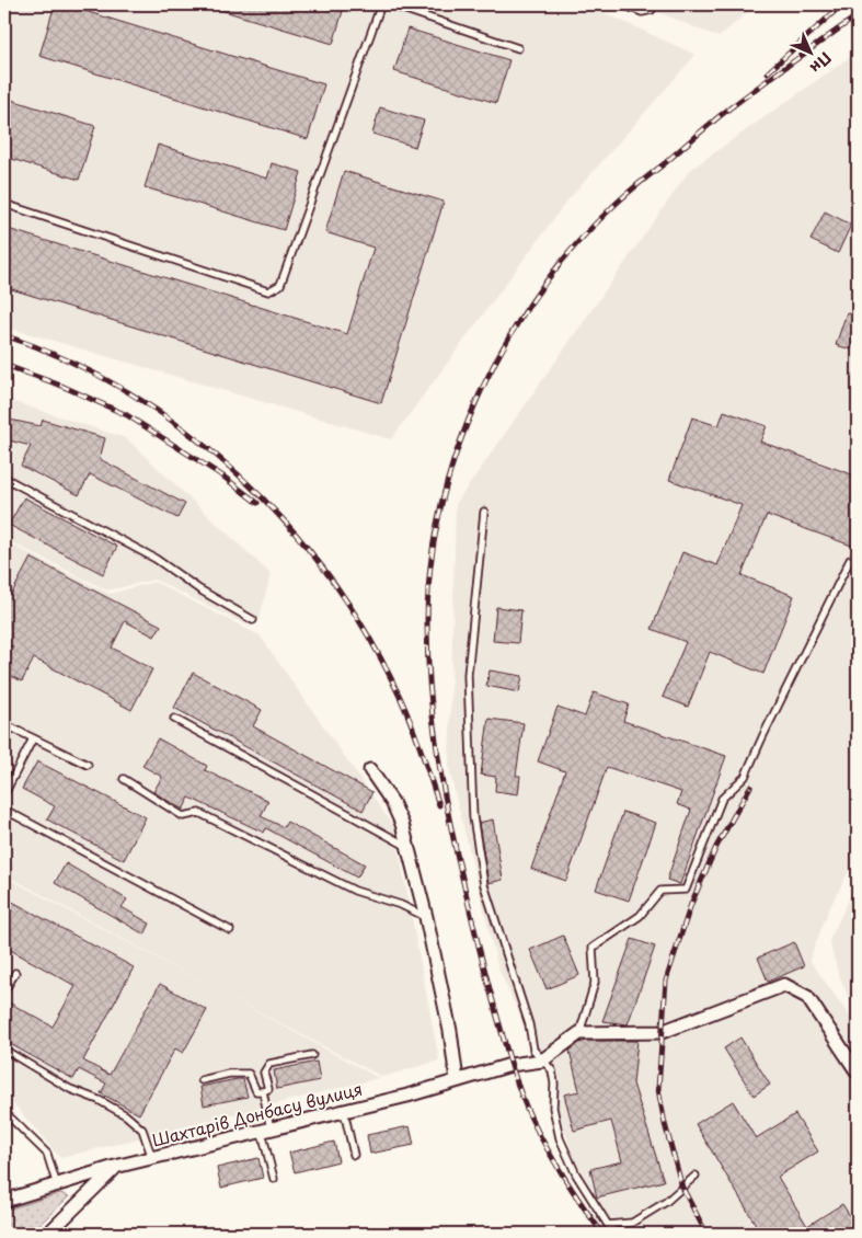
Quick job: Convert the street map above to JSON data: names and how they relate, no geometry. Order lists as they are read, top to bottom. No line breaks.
{"streets":{"street":["Шахтарів Донбасу вулиця"]},"north":"bottom right"}
